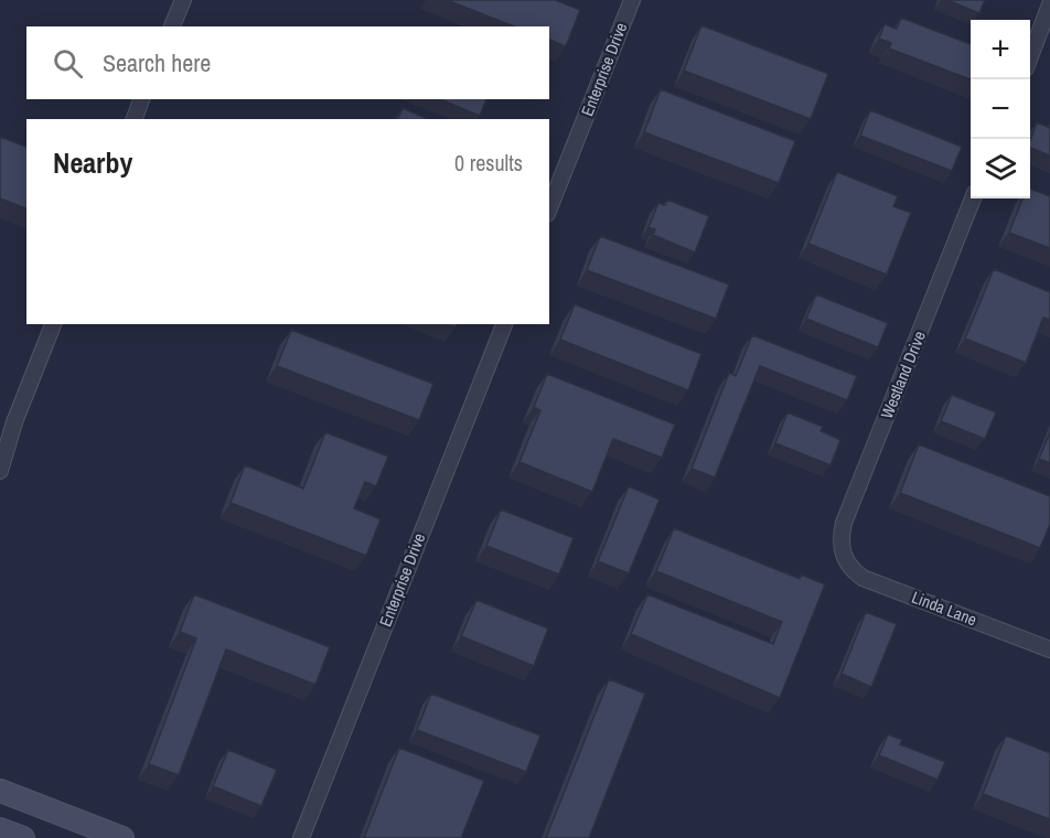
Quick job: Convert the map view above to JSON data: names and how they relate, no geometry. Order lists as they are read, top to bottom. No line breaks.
{"streets":{"street":["Enterprise Drive","Westland Drive","Linda Lane"]},"crossings":[["Westland Drive","Linda Lane"]],"page":{"map_buttons":["+","−"],"search":"Search here","heading":["Nearby","0 results"]}}
